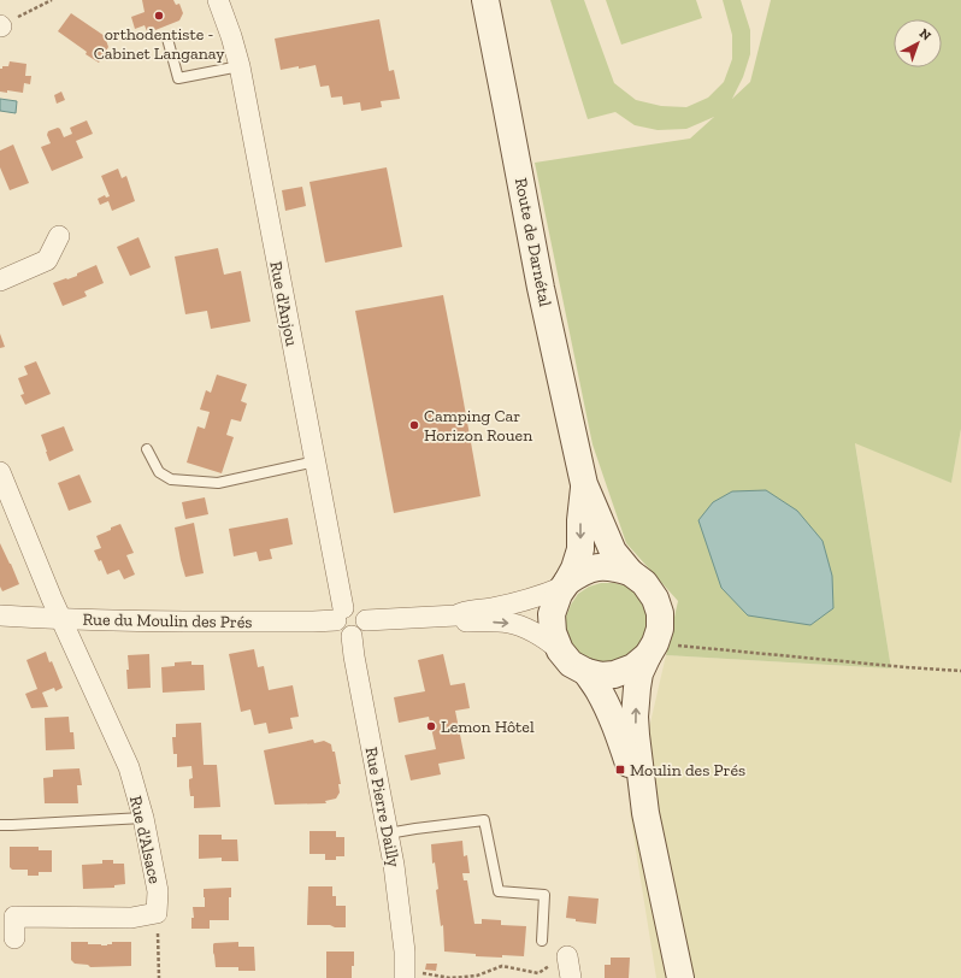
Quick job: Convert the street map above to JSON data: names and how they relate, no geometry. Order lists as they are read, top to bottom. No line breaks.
{"streets":{"main road":["Route de Darnétal"],"street":["Rue d'Anjou","Rue du Moulin des Prés","Rue Pierre Dailly","Rue d'Alsace"]},"crossings":[["Rue d'Anjou","Rue du Moulin des Prés"],["Rue d'Anjou","Rue Pierre Dailly"],["Rue du Moulin des Prés","Rue Pierre Dailly"],["Rue du Moulin des Prés","Rue d'Alsace"]],"places":{"other":["orthodentiste - Cabinet Langanay","Camping Car Horizon Rouen","Lemon Hôtel"],"transit":["Moulin des Prés"]},"north":"top right"}
